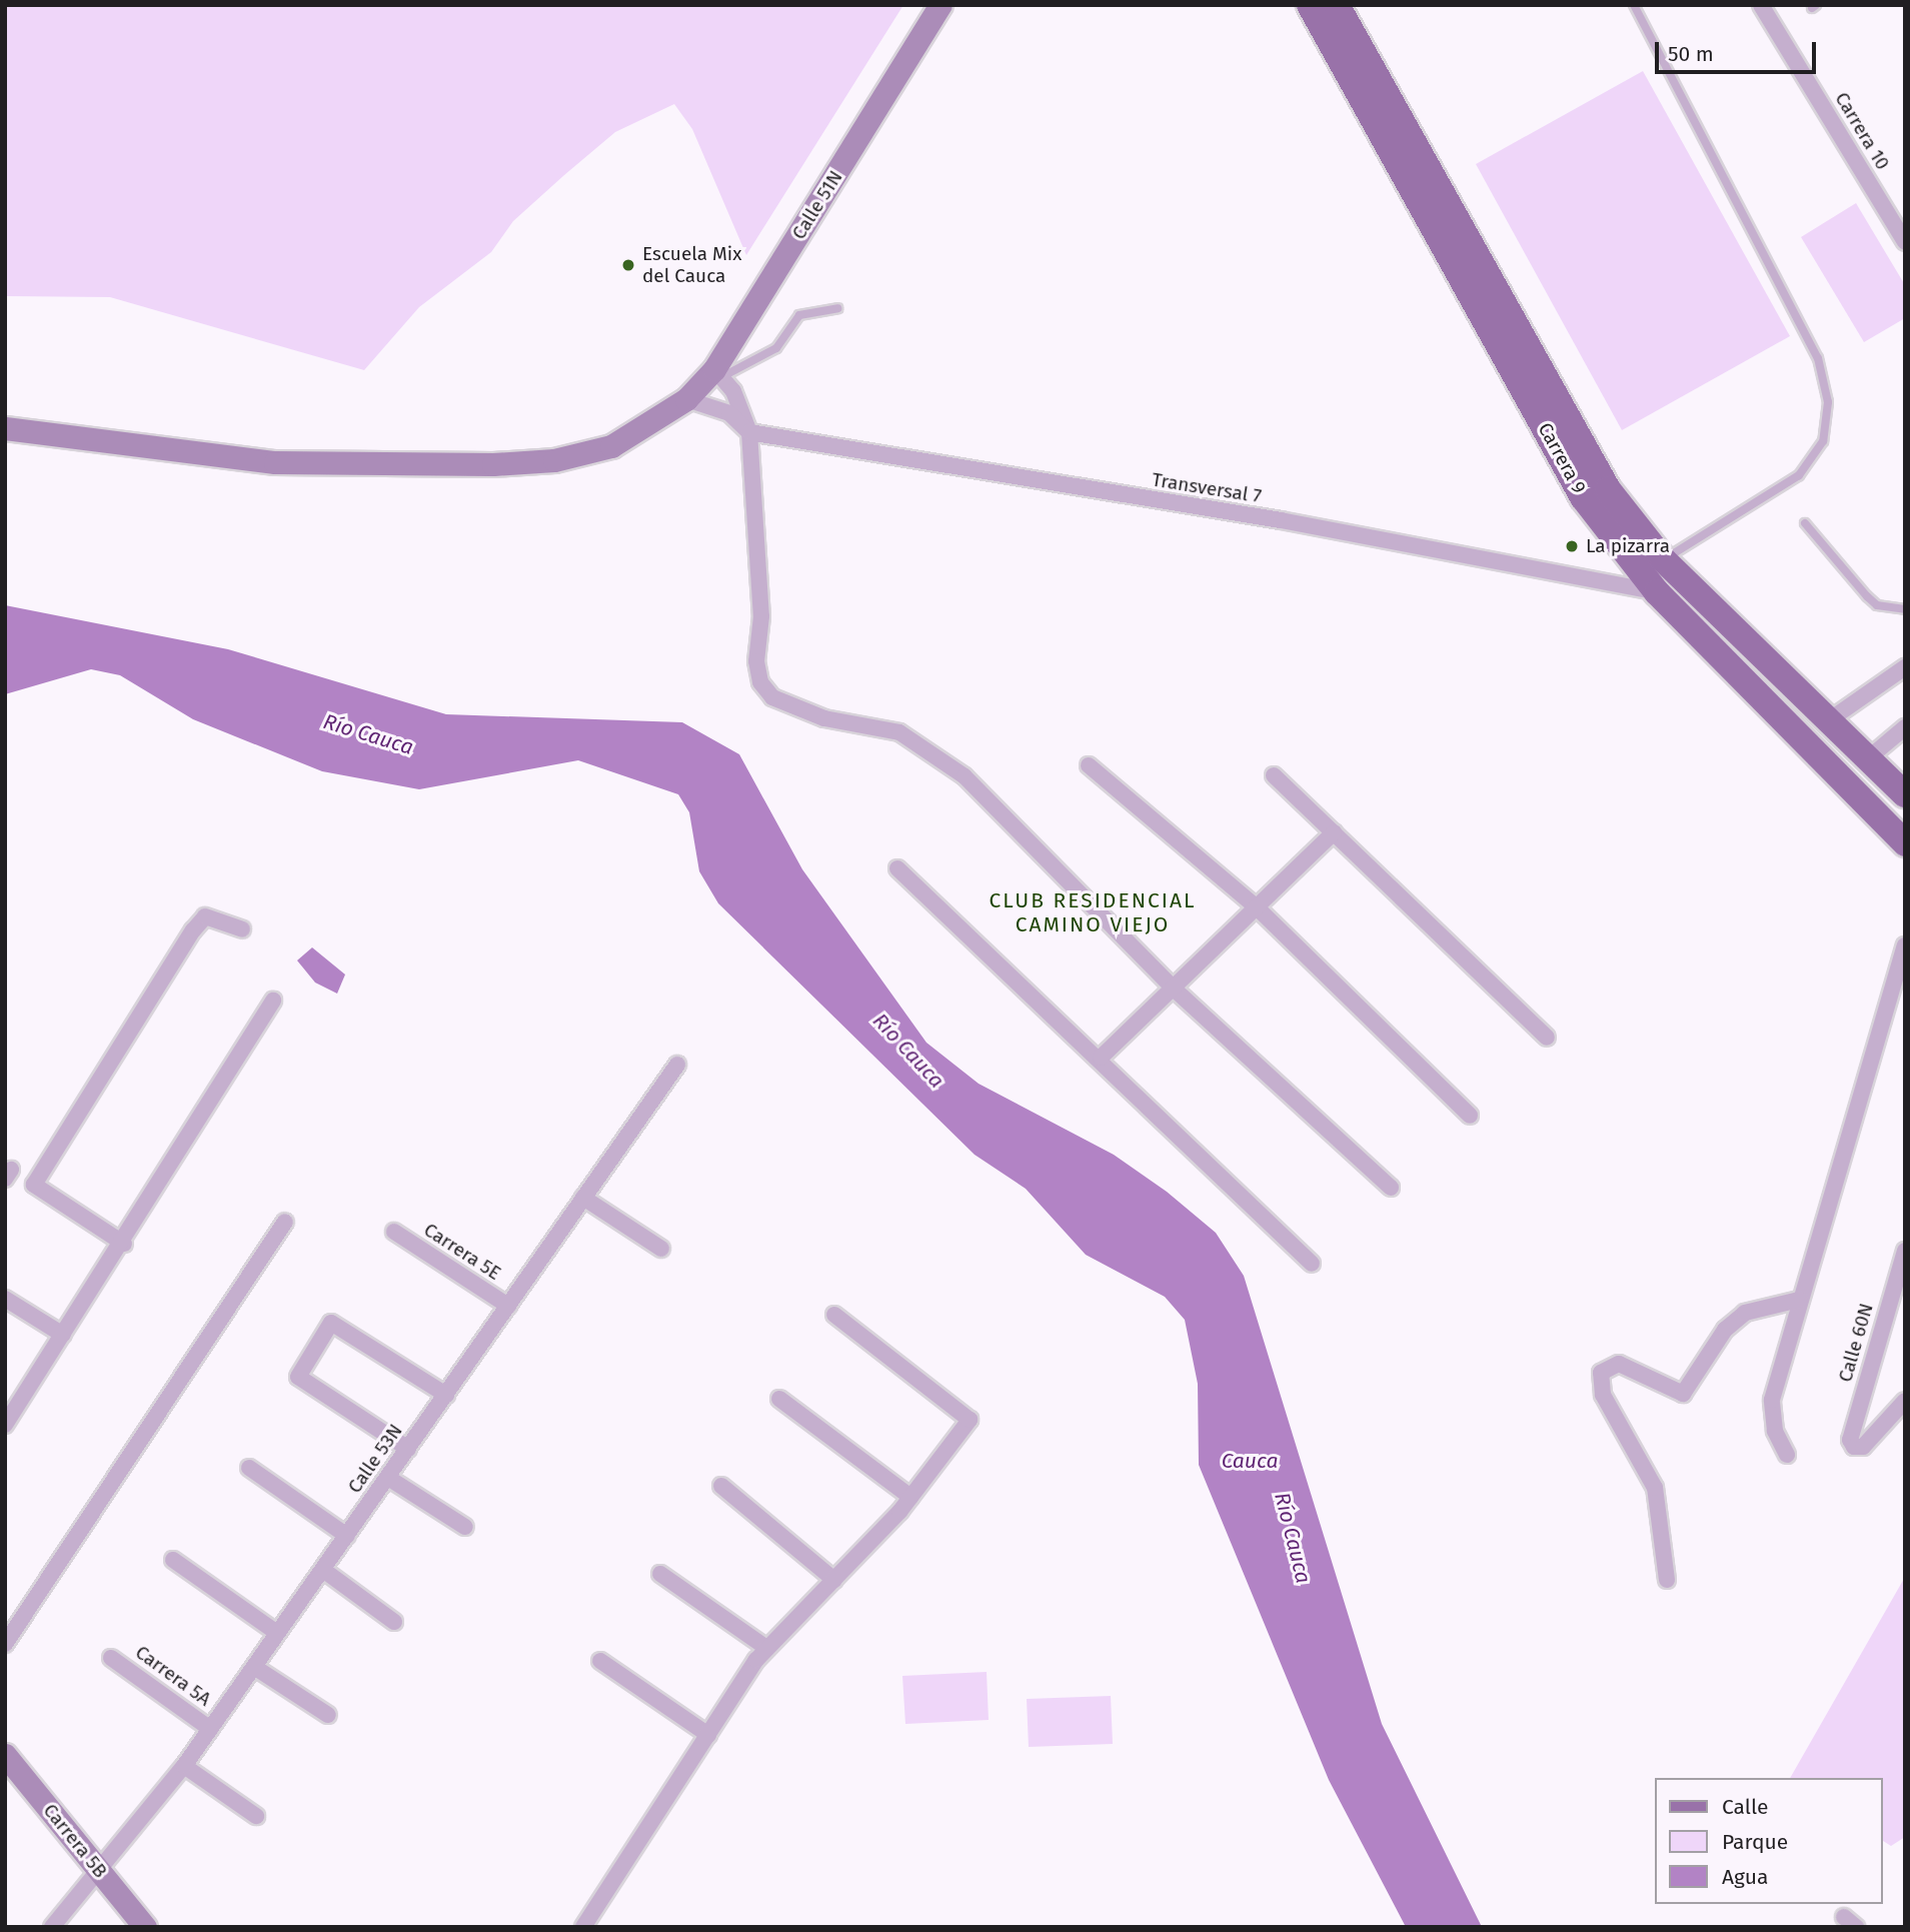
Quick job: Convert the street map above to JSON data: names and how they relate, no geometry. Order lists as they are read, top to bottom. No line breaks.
{"streets":{"main road":["Calle 51N","Carrera 9","Carrera 5B"],"street":["Carrera 10","Transversal 7","Carrera 5E","Calle 60N","Calle 53N","Carrera 5A"]},"crossings":[["Carrera 9","Transversal 7"],["Carrera 5E","Calle 53N"],["Calle 53N","Carrera 5A"],["Calle 53N","Carrera 5B"]],"districts":["CLUB RESIDENCIAL CAMINO VIEJO"],"water":["Río Cauca","Cauca"],"places":["Escuela Mix del Cauca","La pizarra"],"legend":["Calle","Parque","Agua"],"scale_bar":"50 m"}
